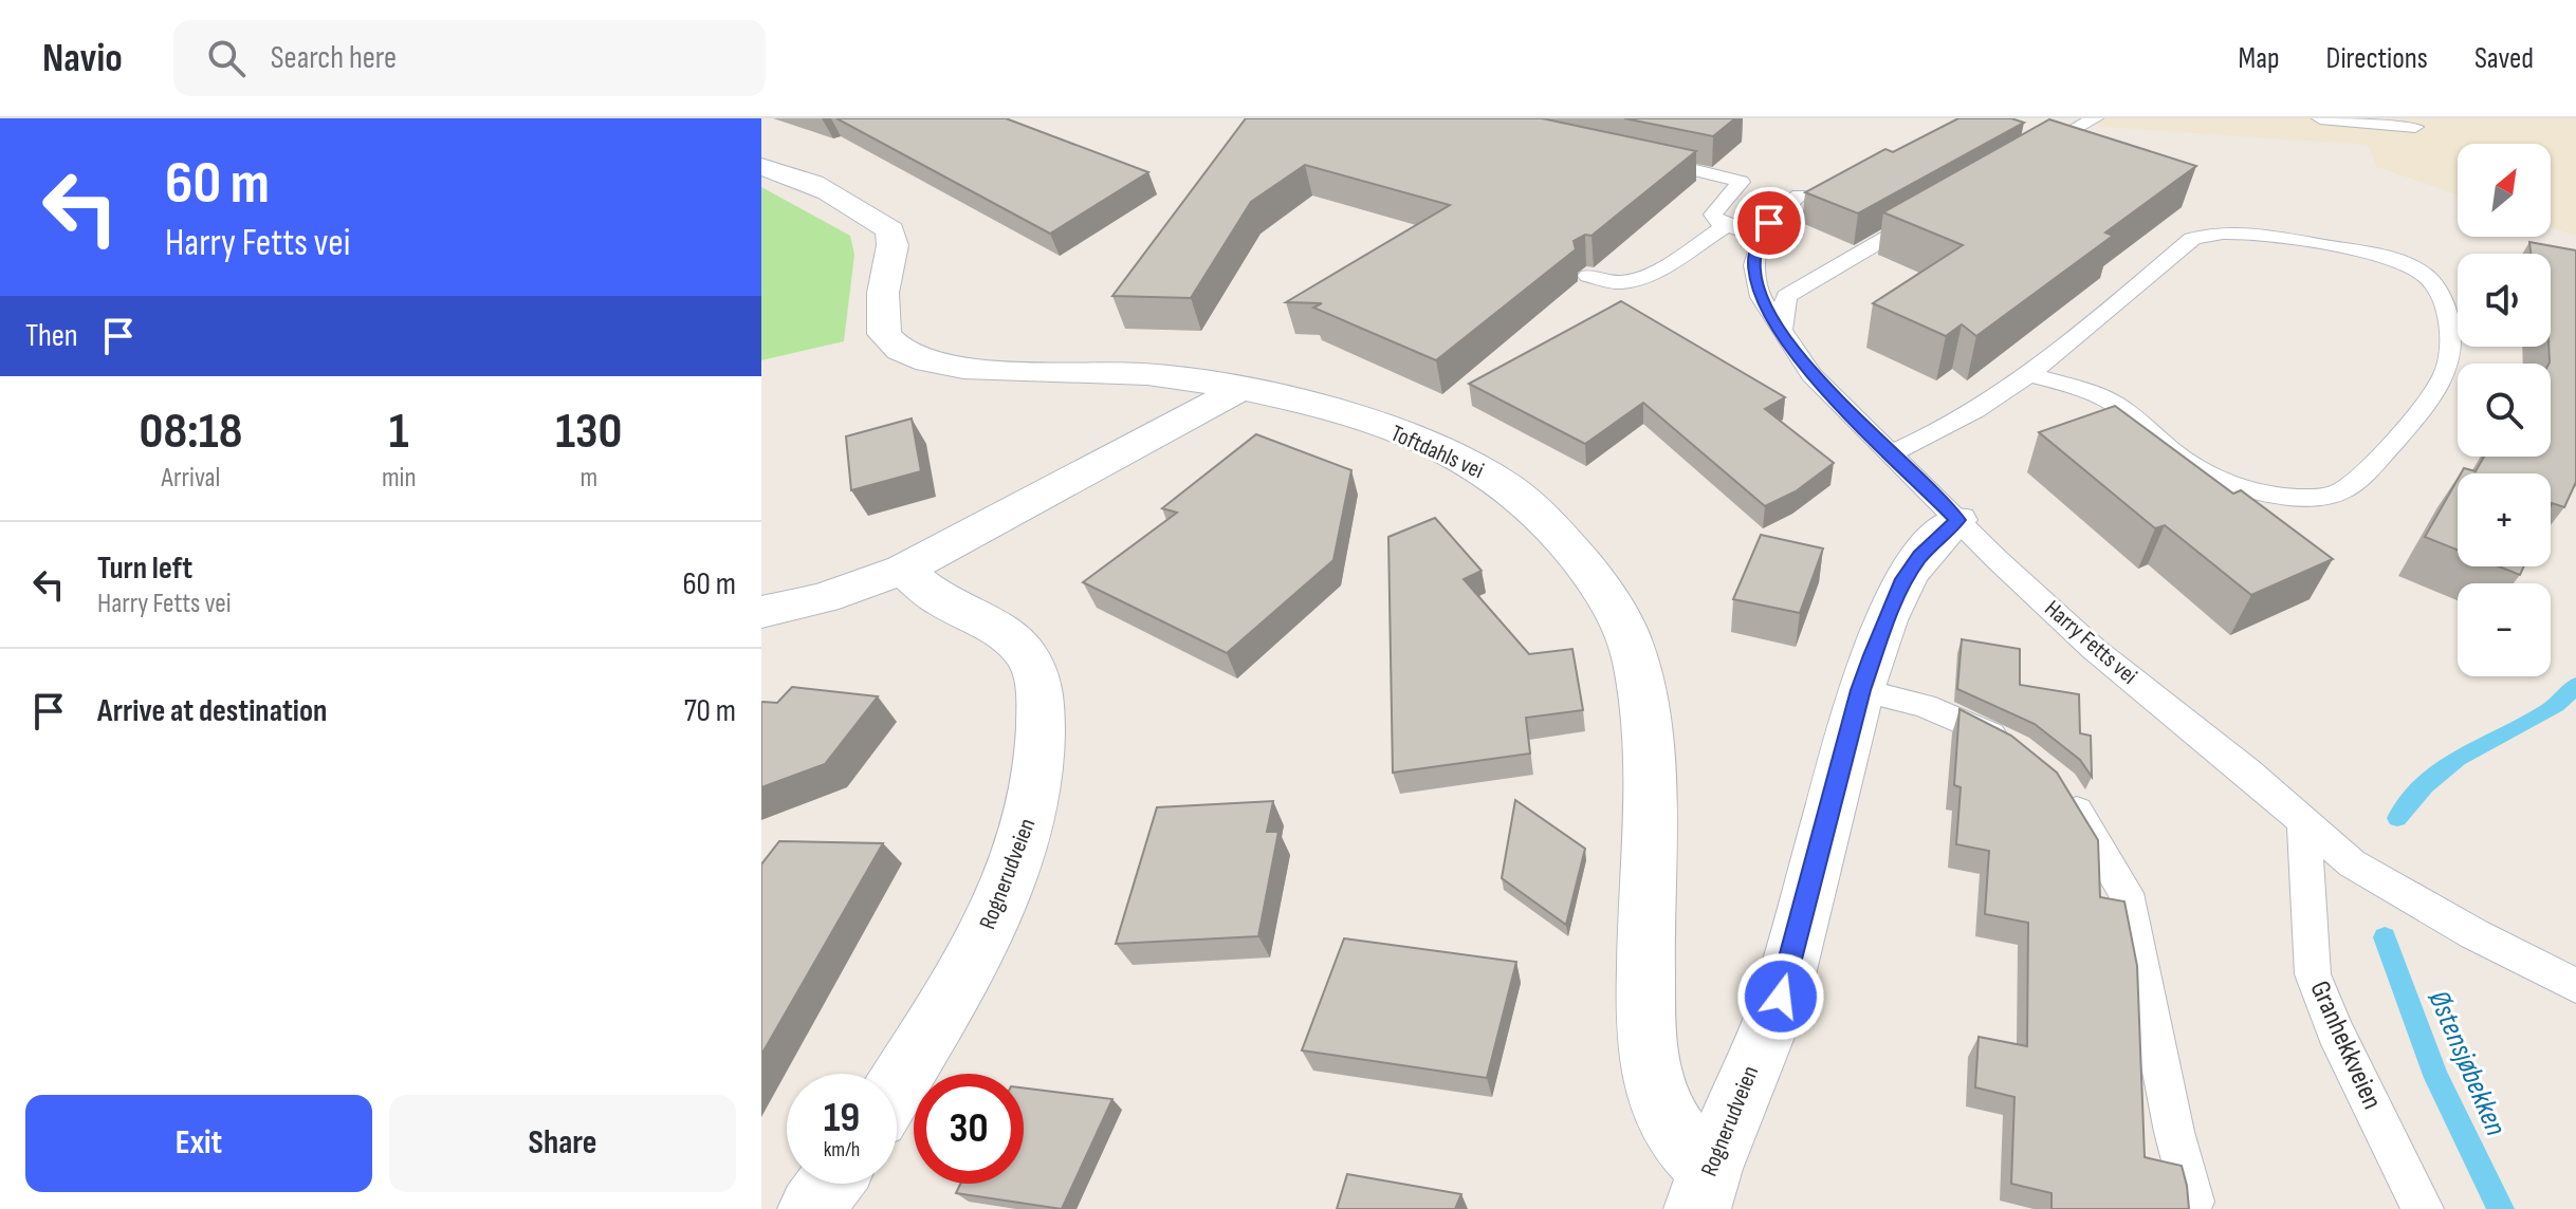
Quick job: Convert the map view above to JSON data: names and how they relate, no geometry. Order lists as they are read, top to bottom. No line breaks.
{"streets":{"street":["Toftdahls vei","Rognerudveien"],"lane":["Harry Fetts vei","Granhekkveien"]},"crossings":[["Toftdahls vei","Rognerudveien"],["Harry Fetts vei","Rognerudveien"],["Harry Fetts vei","Granhekkveien"]],"water":["Østensjøbekken"],"north":"top right","page":{"header":"Navio","search":"Search here","nav":["Map","Directions","Saved"],"turn":["60 m","Harry Fetts vei"],"map_buttons":["+","−"],"then":"Then","eta":["08:18","Arrival","1","min","130","m"],"list":[{"name":"Turn left","note":"Harry Fetts vei","value":"60 m"},{"name":"Arrive at destination","value":"70 m"}],"speed":"19 km/h","limit":"30","buttons":["Exit","Share"]}}
